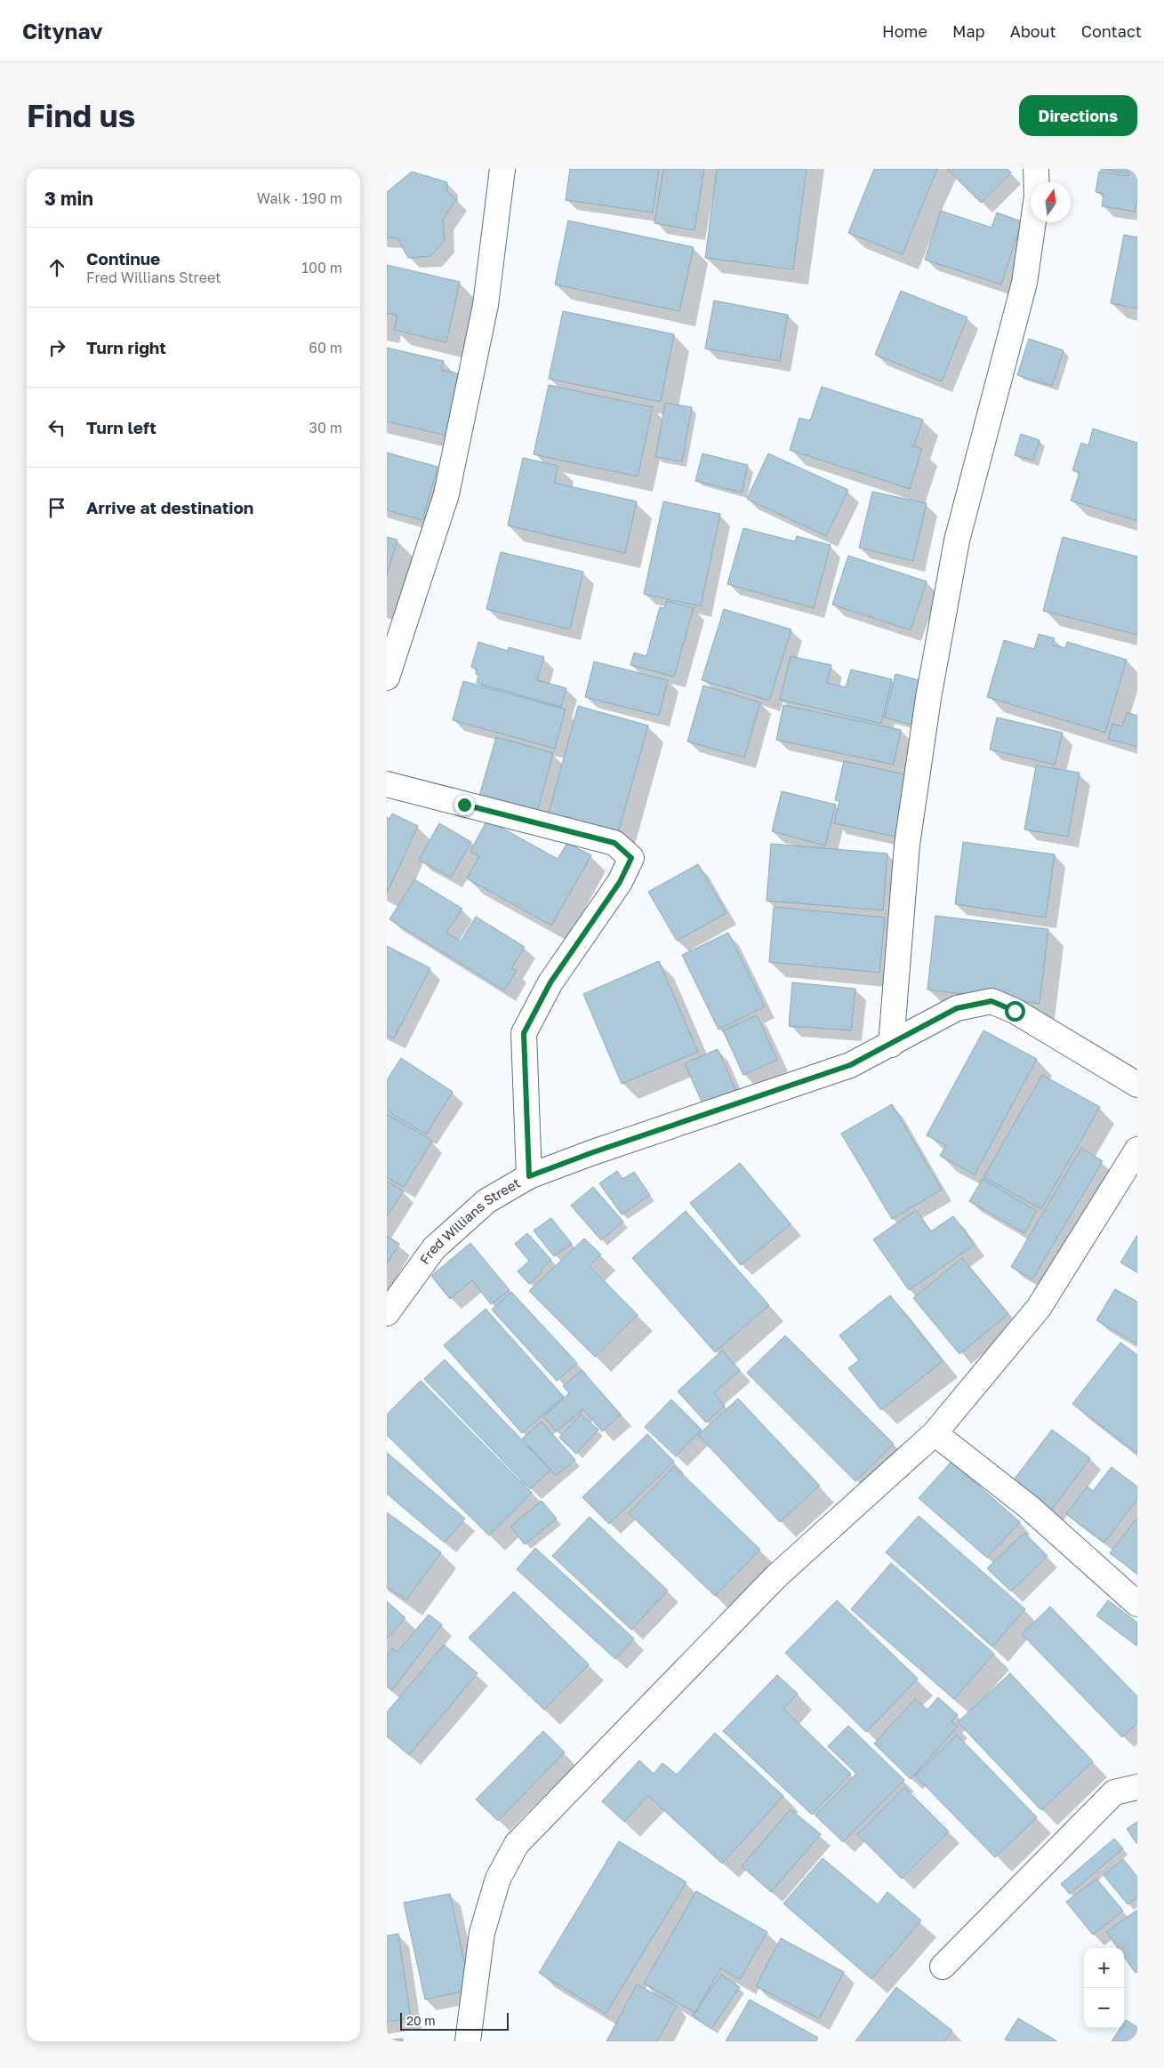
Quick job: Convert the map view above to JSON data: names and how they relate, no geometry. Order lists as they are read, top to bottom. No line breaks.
{"streets":{"street":["Fred Willians Street"]},"scale_bar":"20 m","north":"top","page":{"header":"Citynav","nav":["Home","Map","About","Contact"],"buttons":"Directions","title":"Find us","heading":["3 min","Walk · 190 m"],"list":[["Continue","Fred Willians Street","100 m"],["Turn right","60 m"],["Turn left","30 m"],"Arrive at destination"],"map_buttons":["+","−"],"scale":"20 m"}}
